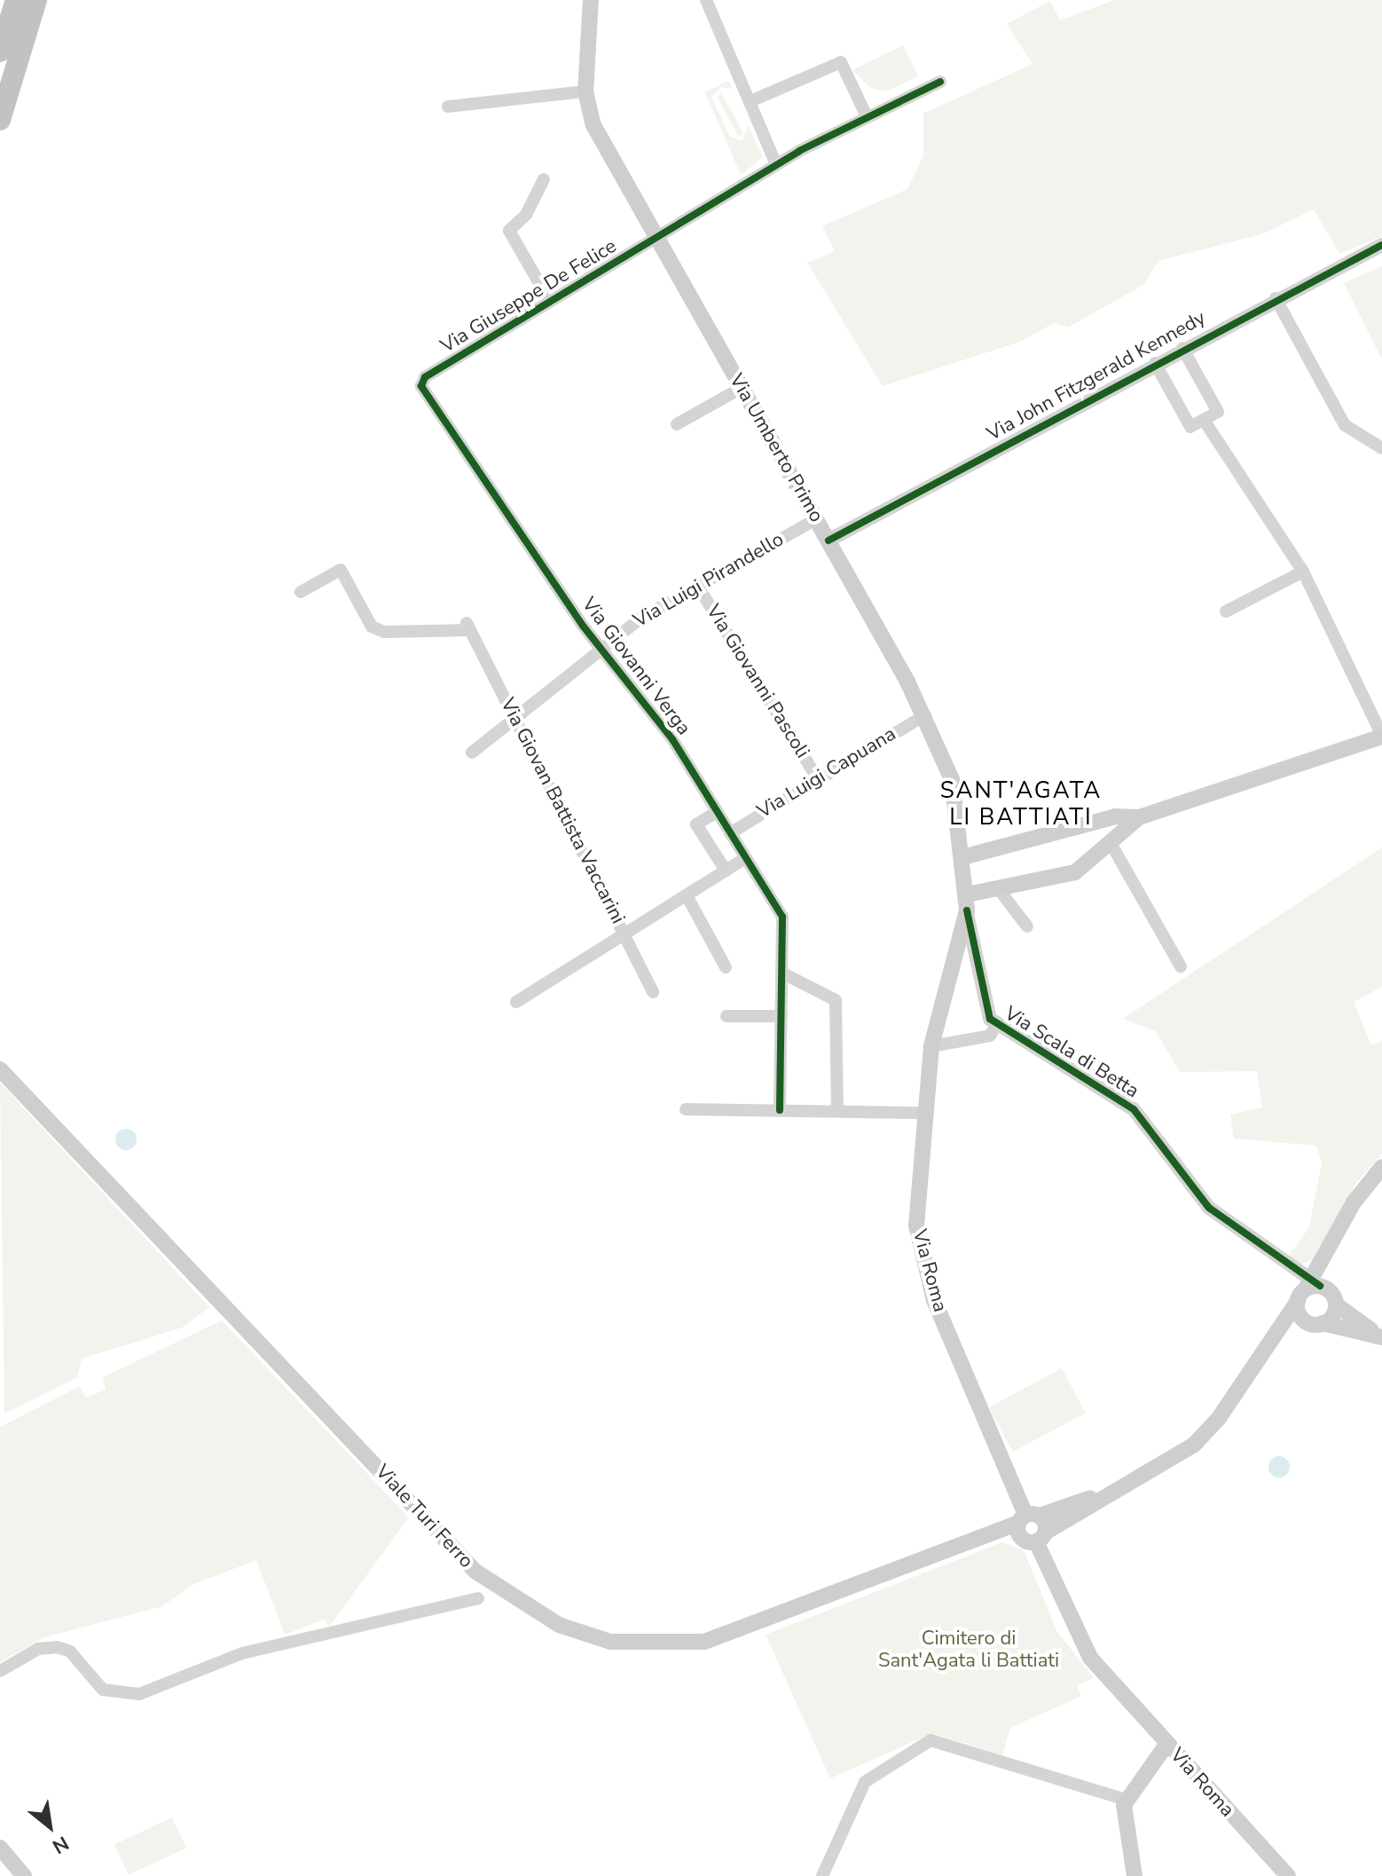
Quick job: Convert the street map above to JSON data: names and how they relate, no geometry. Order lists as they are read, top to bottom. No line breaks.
{"streets":{"main road":["Via Umberto Primo","Via Roma","Viale Turi Ferro"],"street":["Via Giuseppe De Felice","Via John Fitzgerald Kennedy","Via Luigi Pirandello","Via Giovanni Verga","Via Giovanni Pascoli","Via Luigi Capuana","Via Giovan Battista Vaccarini","Via Scala di Betta"]},"crossings":[["Via Giuseppe De Felice","Via Umberto Primo"],["Via Giuseppe De Felice","Via Giovanni Verga"],["Via John Fitzgerald Kennedy","Via Umberto Primo"],["Via Umberto Primo","Via Luigi Pirandello"],["Via Umberto Primo","Via Luigi Capuana"],["Via Umberto Primo","Via Roma"],["Via Luigi Pirandello","Via Giovanni Verga"],["Via Luigi Pirandello","Via Giovanni Pascoli"],["Via Luigi Pirandello","Via Giovan Battista Vaccarini"],["Via Giovanni Verga","Via Luigi Capuana"],["Via Giovanni Pascoli","Via Luigi Capuana"],["Via Scala di Betta","Viale Turi Ferro"],["Via Roma","Viale Turi Ferro"]],"districts":["SANT'AGATA LI BATTIATI"],"parks":["Cimitero di Sant'Agata li Battiati"],"north":"bottom right"}
